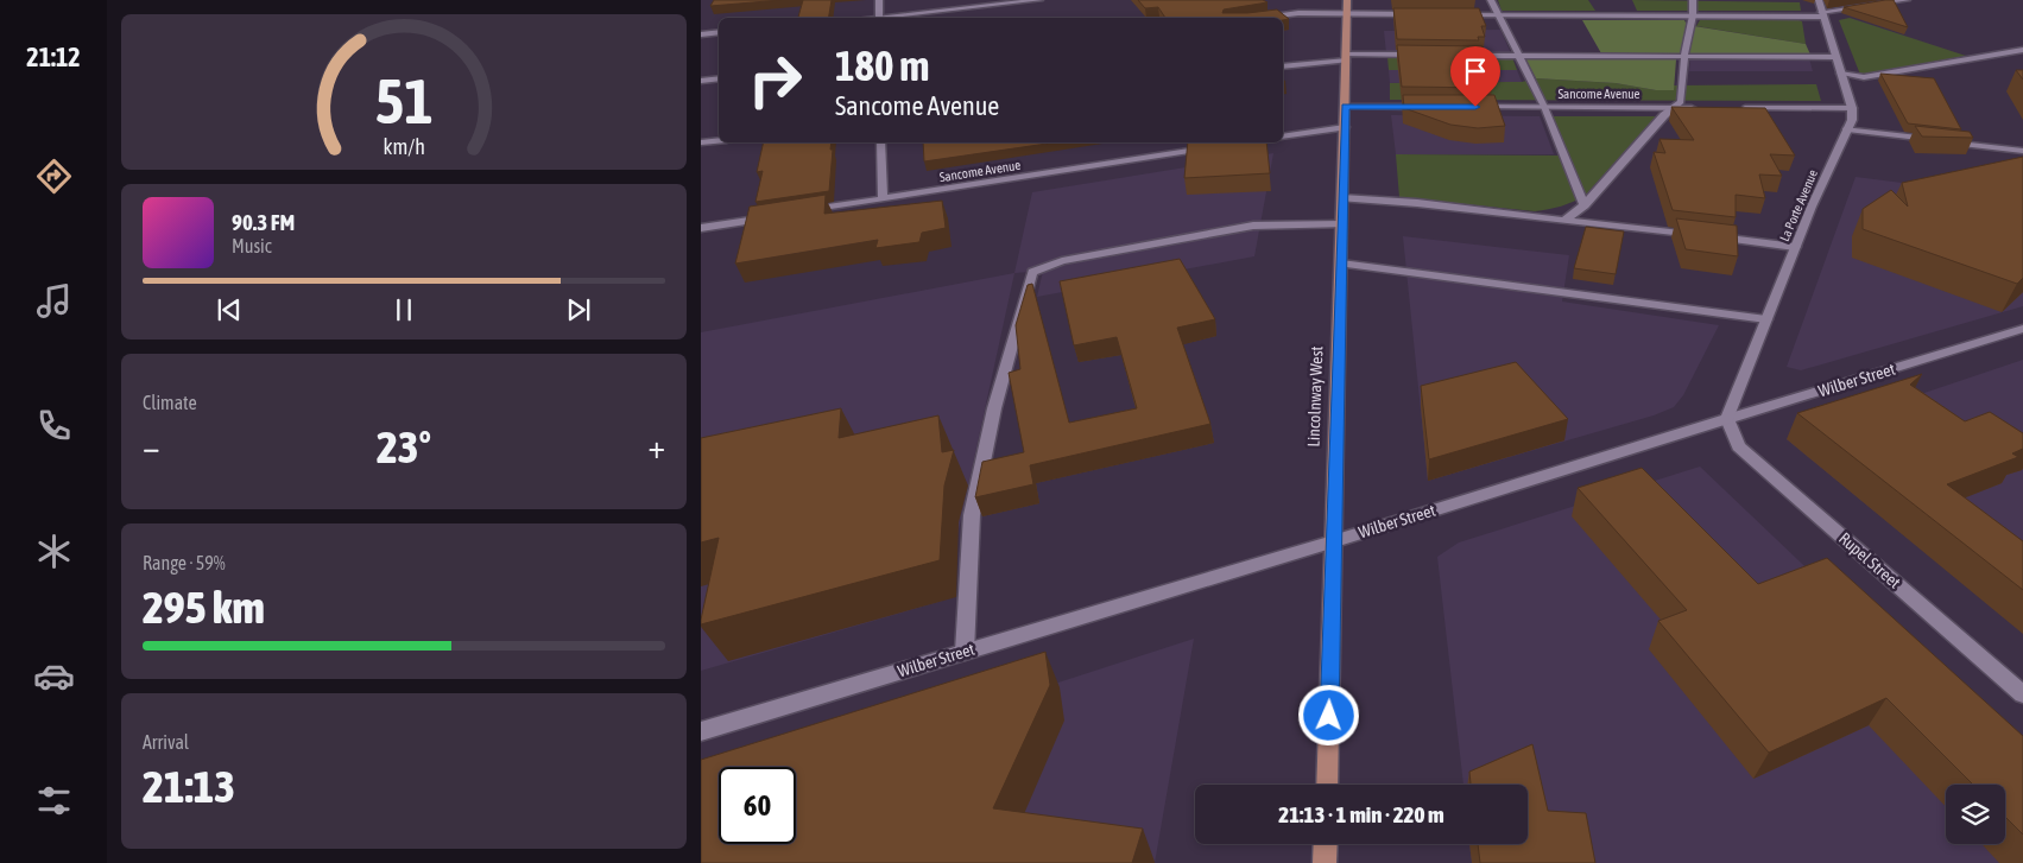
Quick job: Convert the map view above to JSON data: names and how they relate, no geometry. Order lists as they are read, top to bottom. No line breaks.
{"streets":{"main road":["Lincolnway West"],"street":["Sancome Avenue","La Porte Avenue","Wilber Street","Rupel Street"]},"crossings":[["La Porte Avenue","Wilber Street"],["La Porte Avenue","Rupel Street"],["Wilber Street","Lincolnway West"],["Wilber Street","Rupel Street"]],"page":{"tabs":"21:12","turn":["180 m","Sancome Avenue"],"song":["90.3 FM","Music"],"tile":["Climate",["Range · 59%","295 km"],["Arrival","21:13"]],"heat":["−","23°","+"],"limit":"60","trip":"21:13 · 1 min · 220 m","gauge":["51","km/h"]}}
